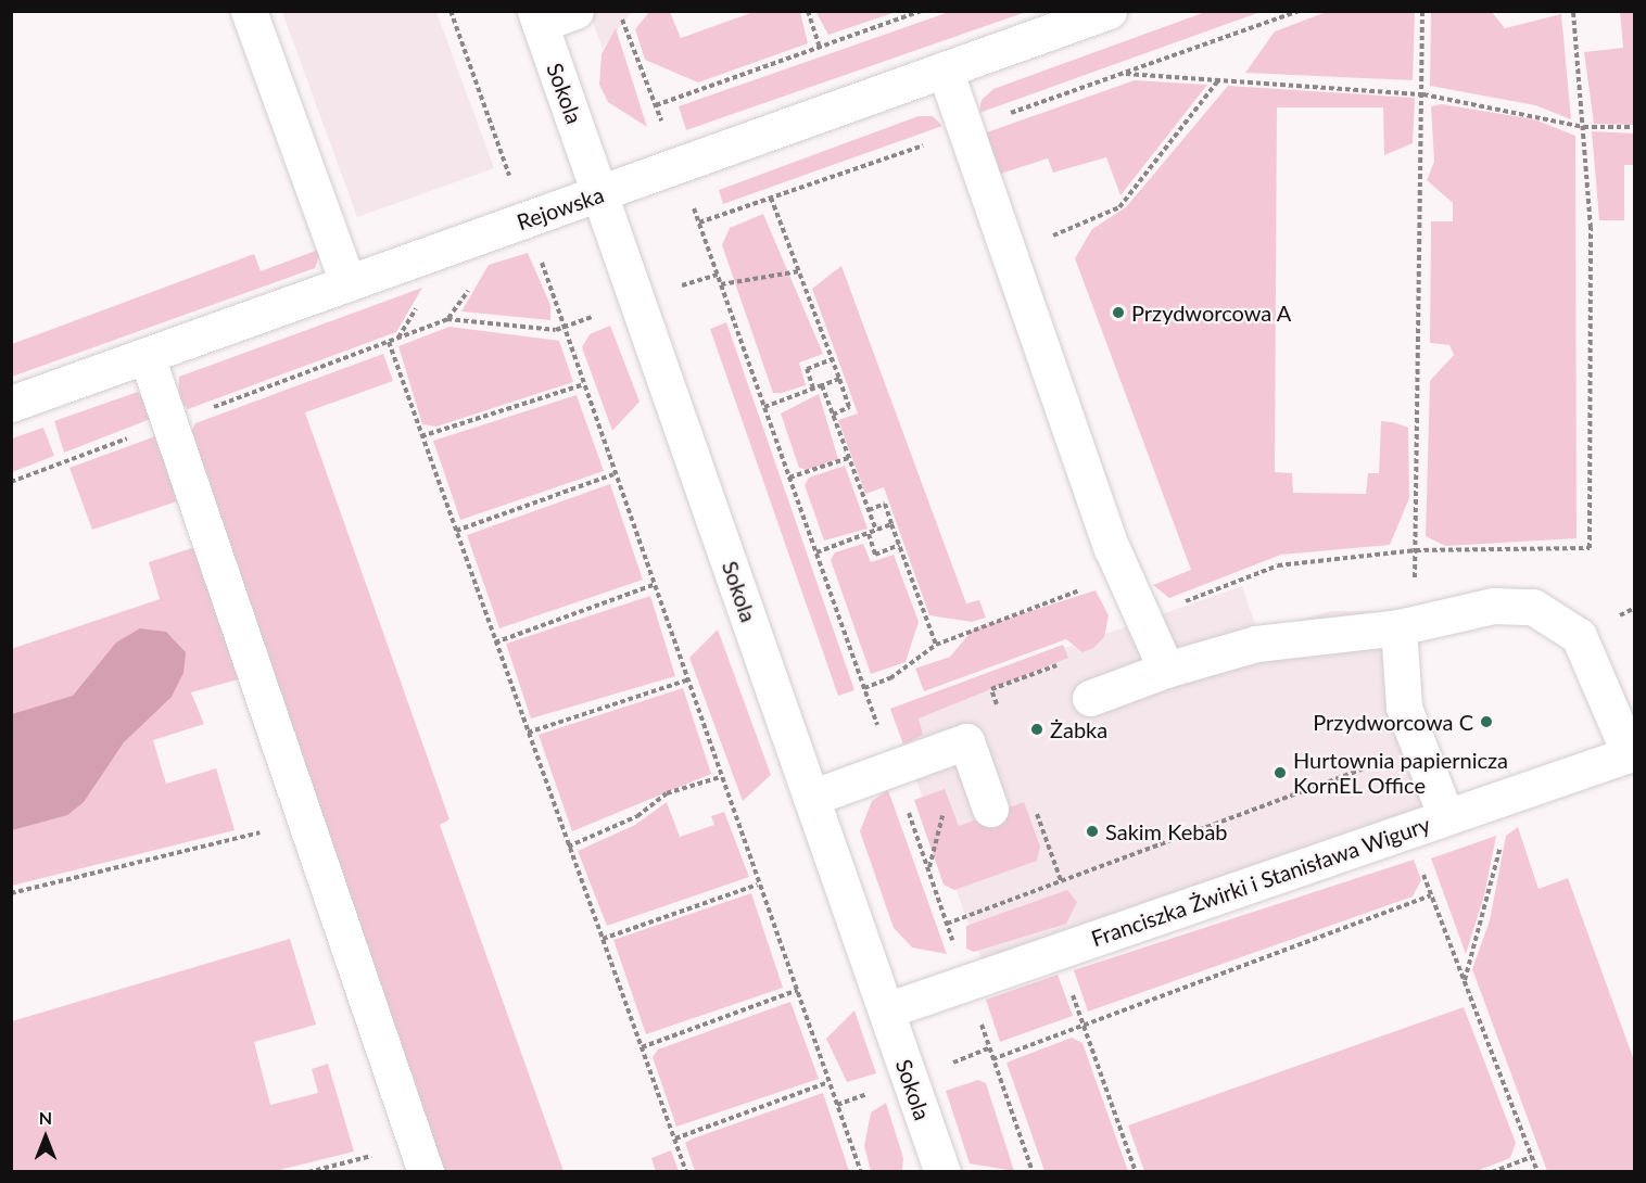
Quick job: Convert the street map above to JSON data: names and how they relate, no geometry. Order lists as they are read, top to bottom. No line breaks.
{"streets":{"street":["Sokola","Rejowska","Franciszka Żwirki i Stanisława Wigury"]},"crossings":[["Sokola","Rejowska"],["Sokola","Franciszka Żwirki i Stanisława Wigury"]],"places":["Przydworcowa A","Przydworcowa C","Żabka","Hurtownia papiernicza KornEL Office","Sakim Kebab"],"north":"top"}
